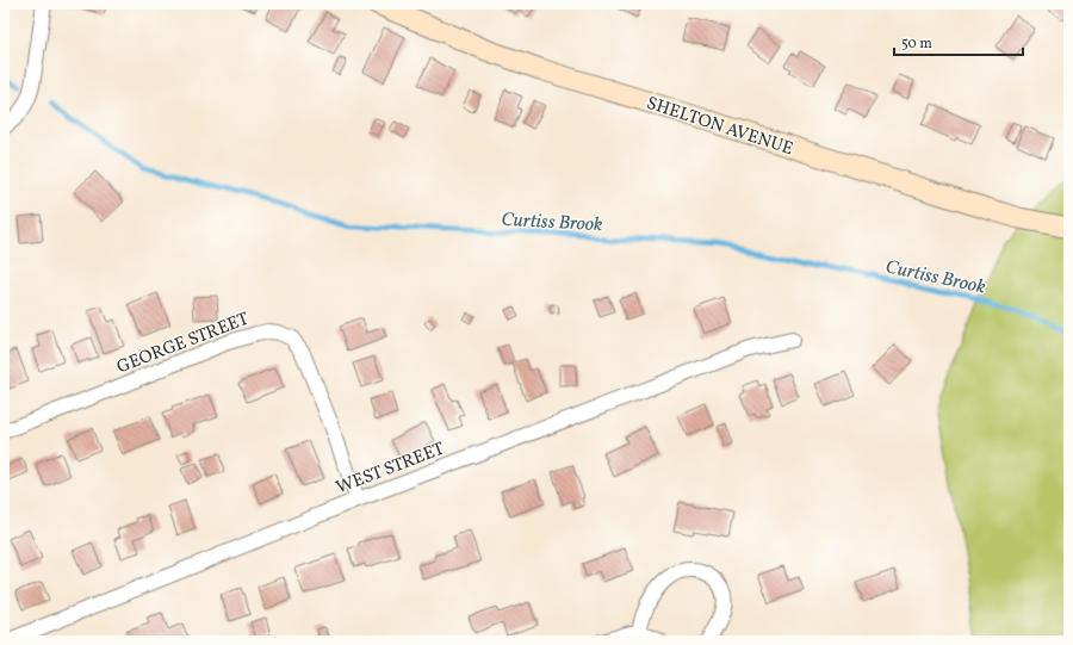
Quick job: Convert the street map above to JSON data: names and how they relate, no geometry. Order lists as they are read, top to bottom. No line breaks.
{"streets":{"main road":["SHELTON AVENUE"],"street":["GEORGE STREET","WEST STREET"]},"crossings":[["GEORGE STREET","WEST STREET"]],"water":["Curtiss Brook"],"scale_bar":"50 m"}
